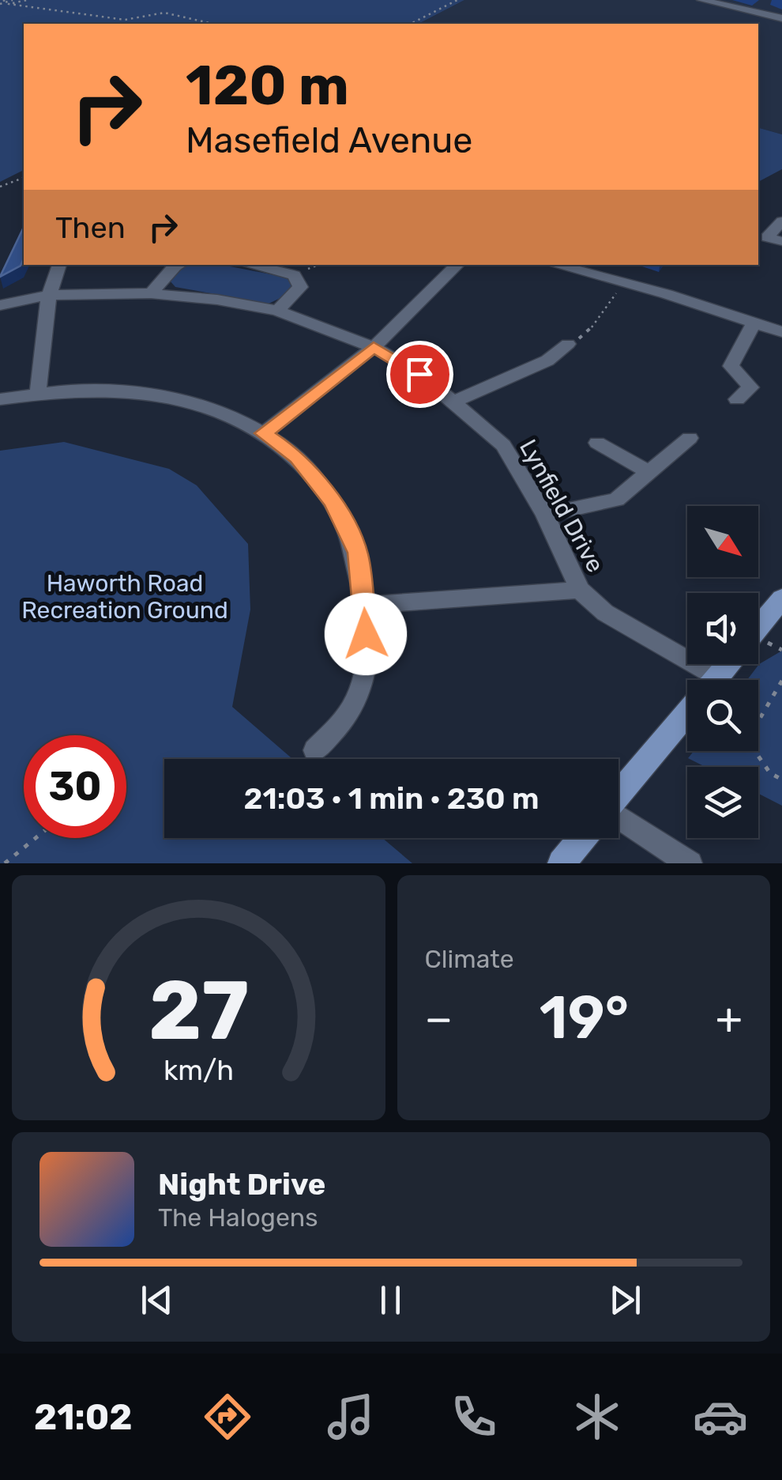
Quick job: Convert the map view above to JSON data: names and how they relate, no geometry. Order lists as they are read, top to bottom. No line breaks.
{"streets":{"street":["Lynfield Drive"]},"parks":["Haworth Road Recreation Ground"],"north":"bottom right","page":{"turn":["120 m","Masefield Avenue"],"then":"Then","limit":"30","trip":"21:03 · 1 min · 230 m","tile":"Climate","heat":["−","19°","+"],"song":["Night Drive","The Halogens"],"tabs":"21:02","gauge":["27","km/h"]}}
